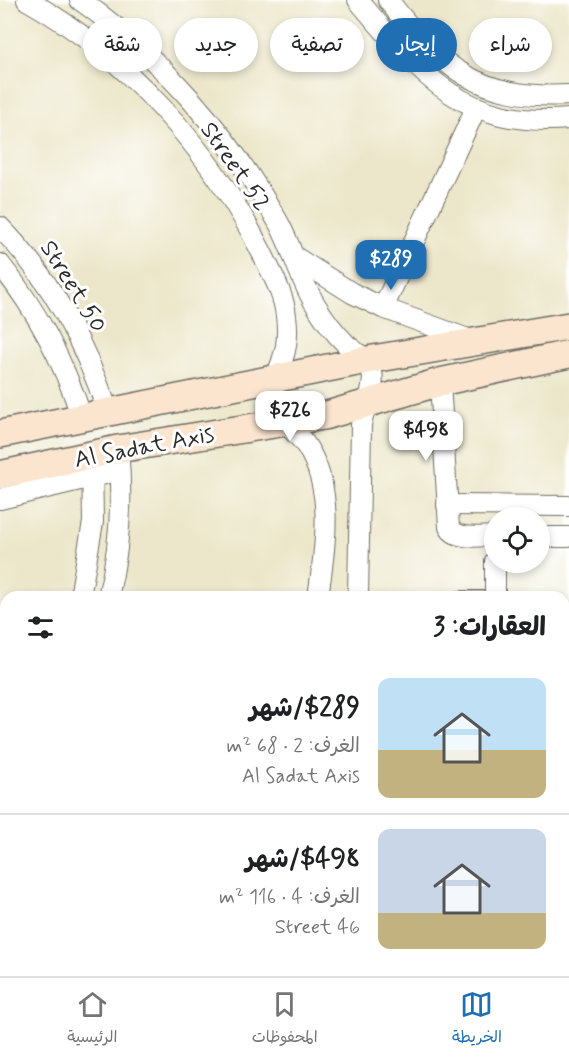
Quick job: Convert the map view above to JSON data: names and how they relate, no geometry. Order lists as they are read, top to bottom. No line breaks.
{"streets":{"street":["Street 52","Street 50","Al Sadat Axis"]},"crossings":[["Street 52","Al Sadat Axis"],["Street 50","Al Sadat Axis"]],"page":{"chip":["شراء","إيجار","تصفية","جديد","شقة"],"price":["$289","$226","$498"],"heading":"العقارات: 3","list":[{"name":"$289/شهر","note":"الغرف: 2 · 68 m² · Al Sadat Axis"},{"name":"$498/شهر","note":"الغرف: 4 · 116 m² · Street 46"}],"tabs":["الخريطة","المحفوظات","الرئيسية"]}}
